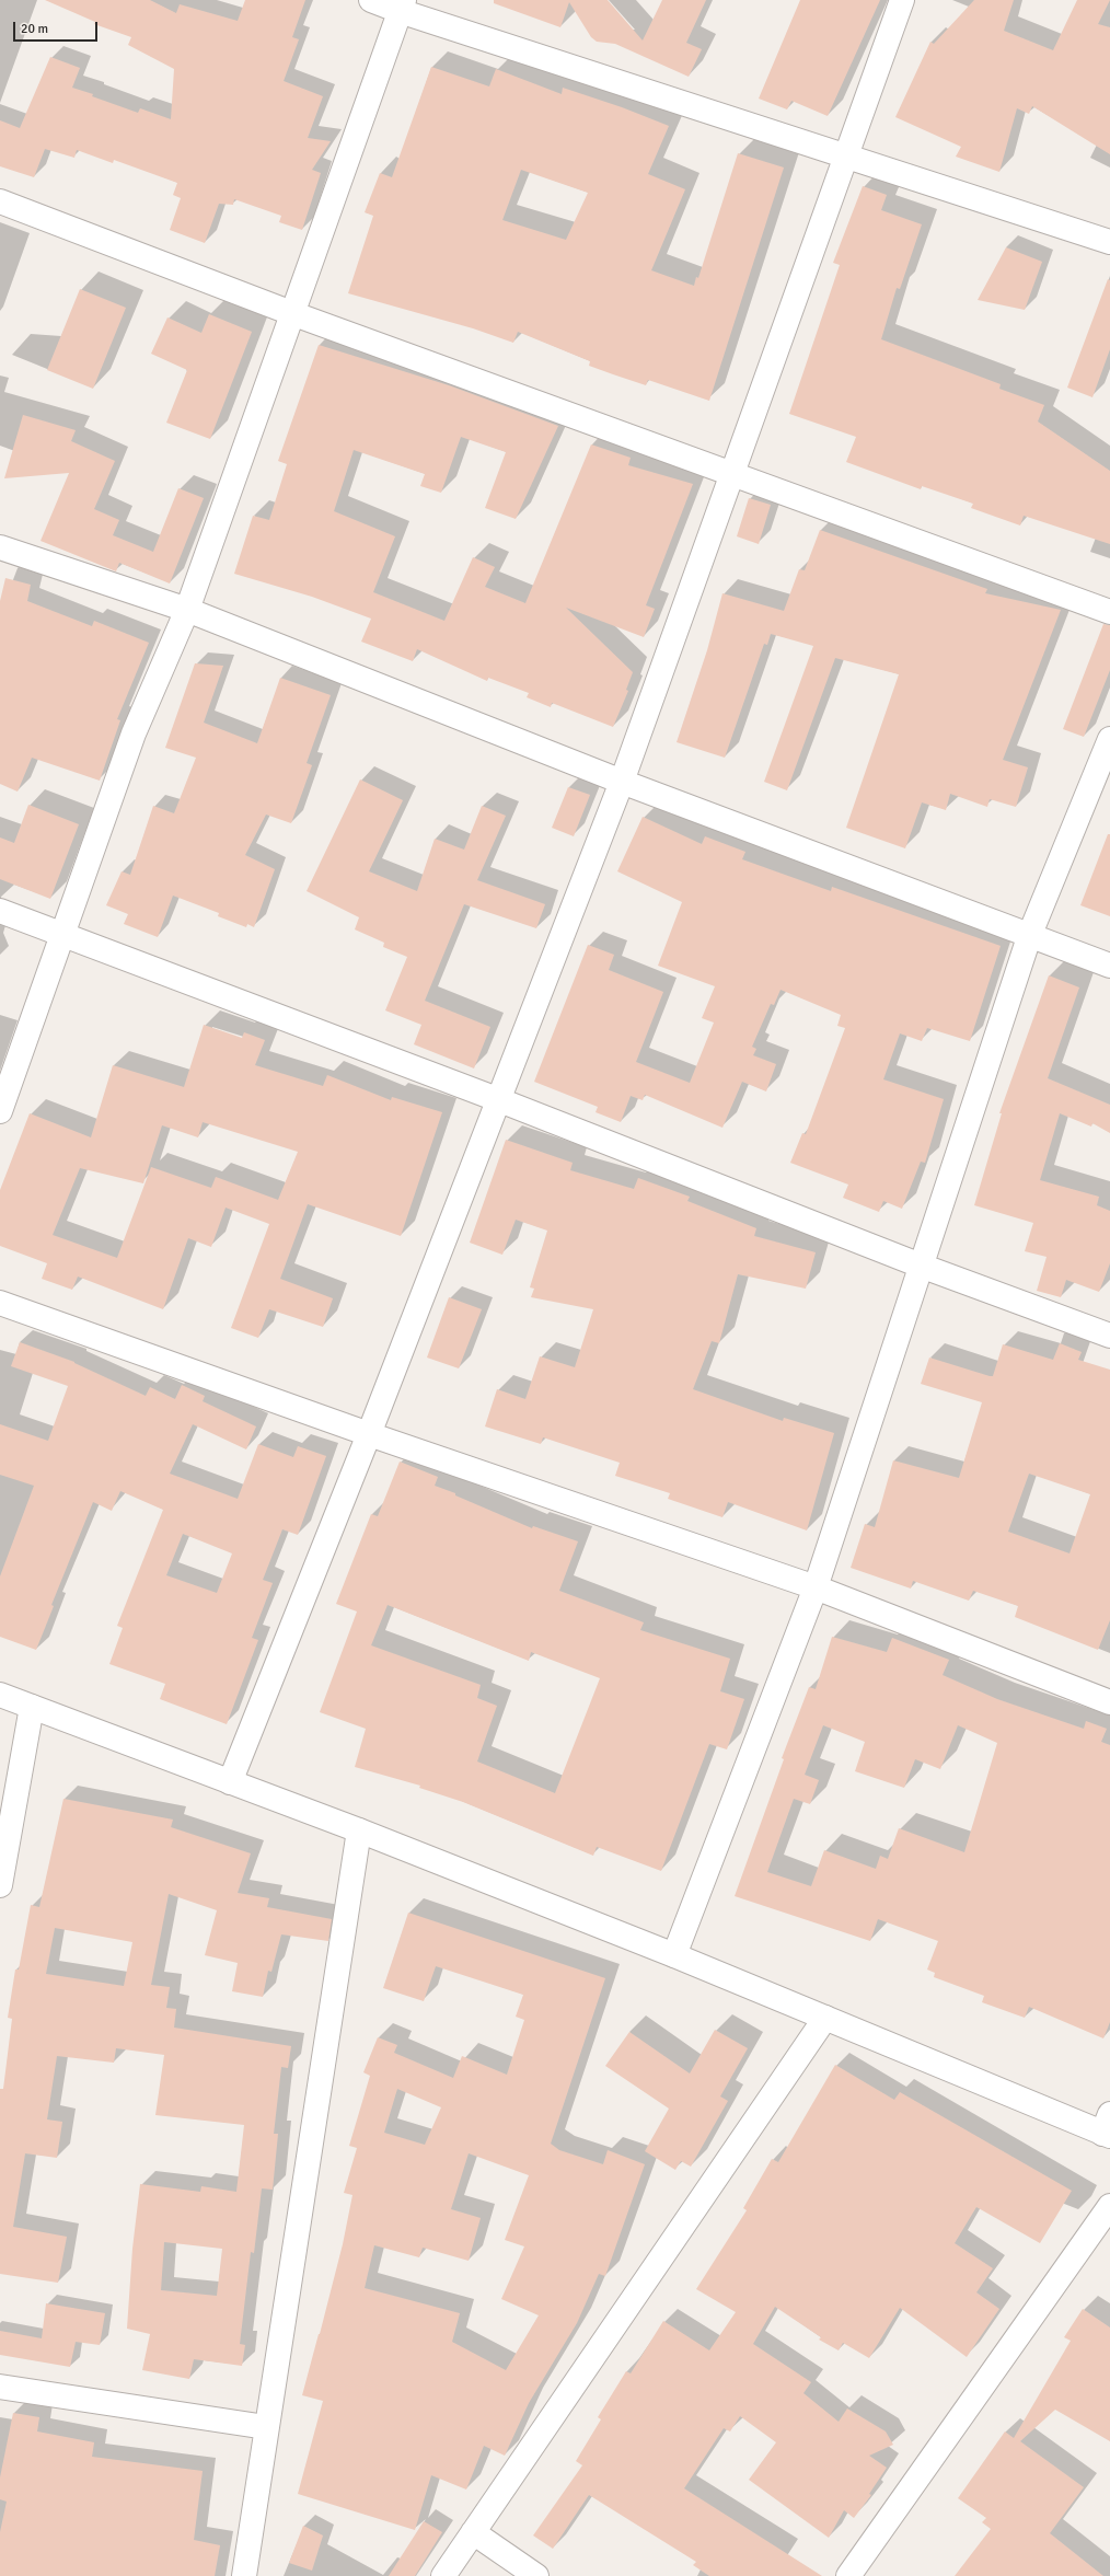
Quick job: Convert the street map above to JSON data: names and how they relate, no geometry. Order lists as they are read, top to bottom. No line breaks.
{"scale_bar":"20 m"}
